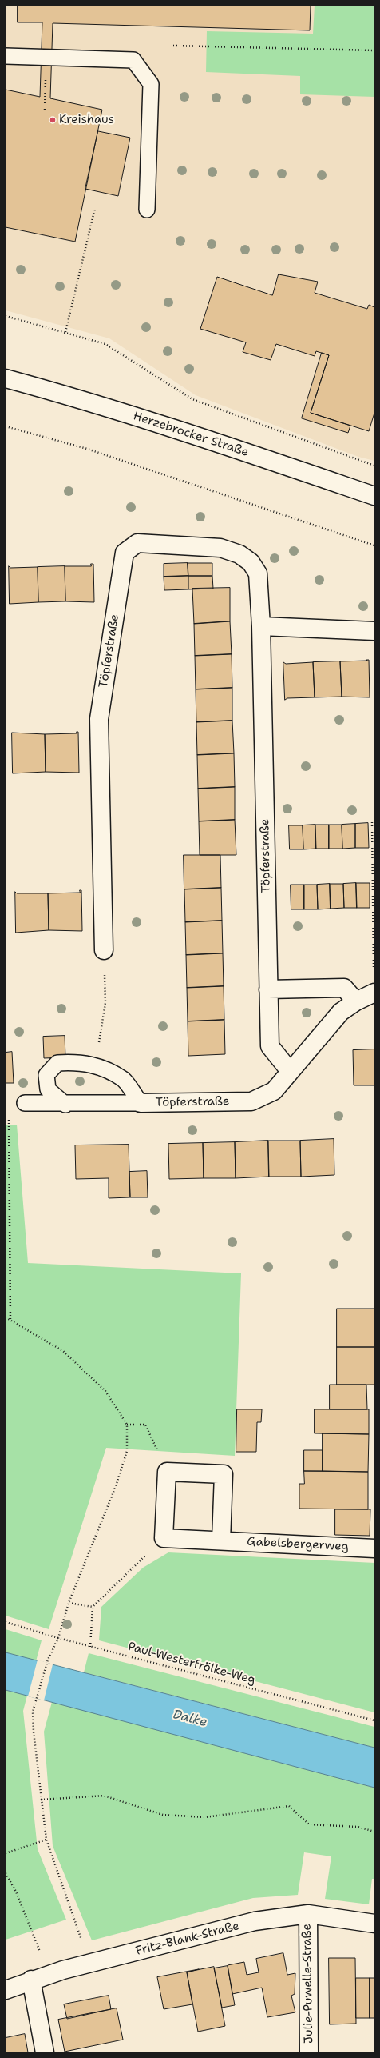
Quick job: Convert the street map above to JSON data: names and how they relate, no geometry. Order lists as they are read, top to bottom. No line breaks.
{"streets":{"street":["Herzebrocker Straße","Töpferstraße","Gabelsbergerweg","Fritz-Blank-Straße","Julie-Puwelle-Straße"],"path":["Paul-Westerfrölke-Weg"]},"crossings":[["Fritz-Blank-Straße","Julie-Puwelle-Straße"]],"water":["Dalke"],"places":["Kreishaus"]}
